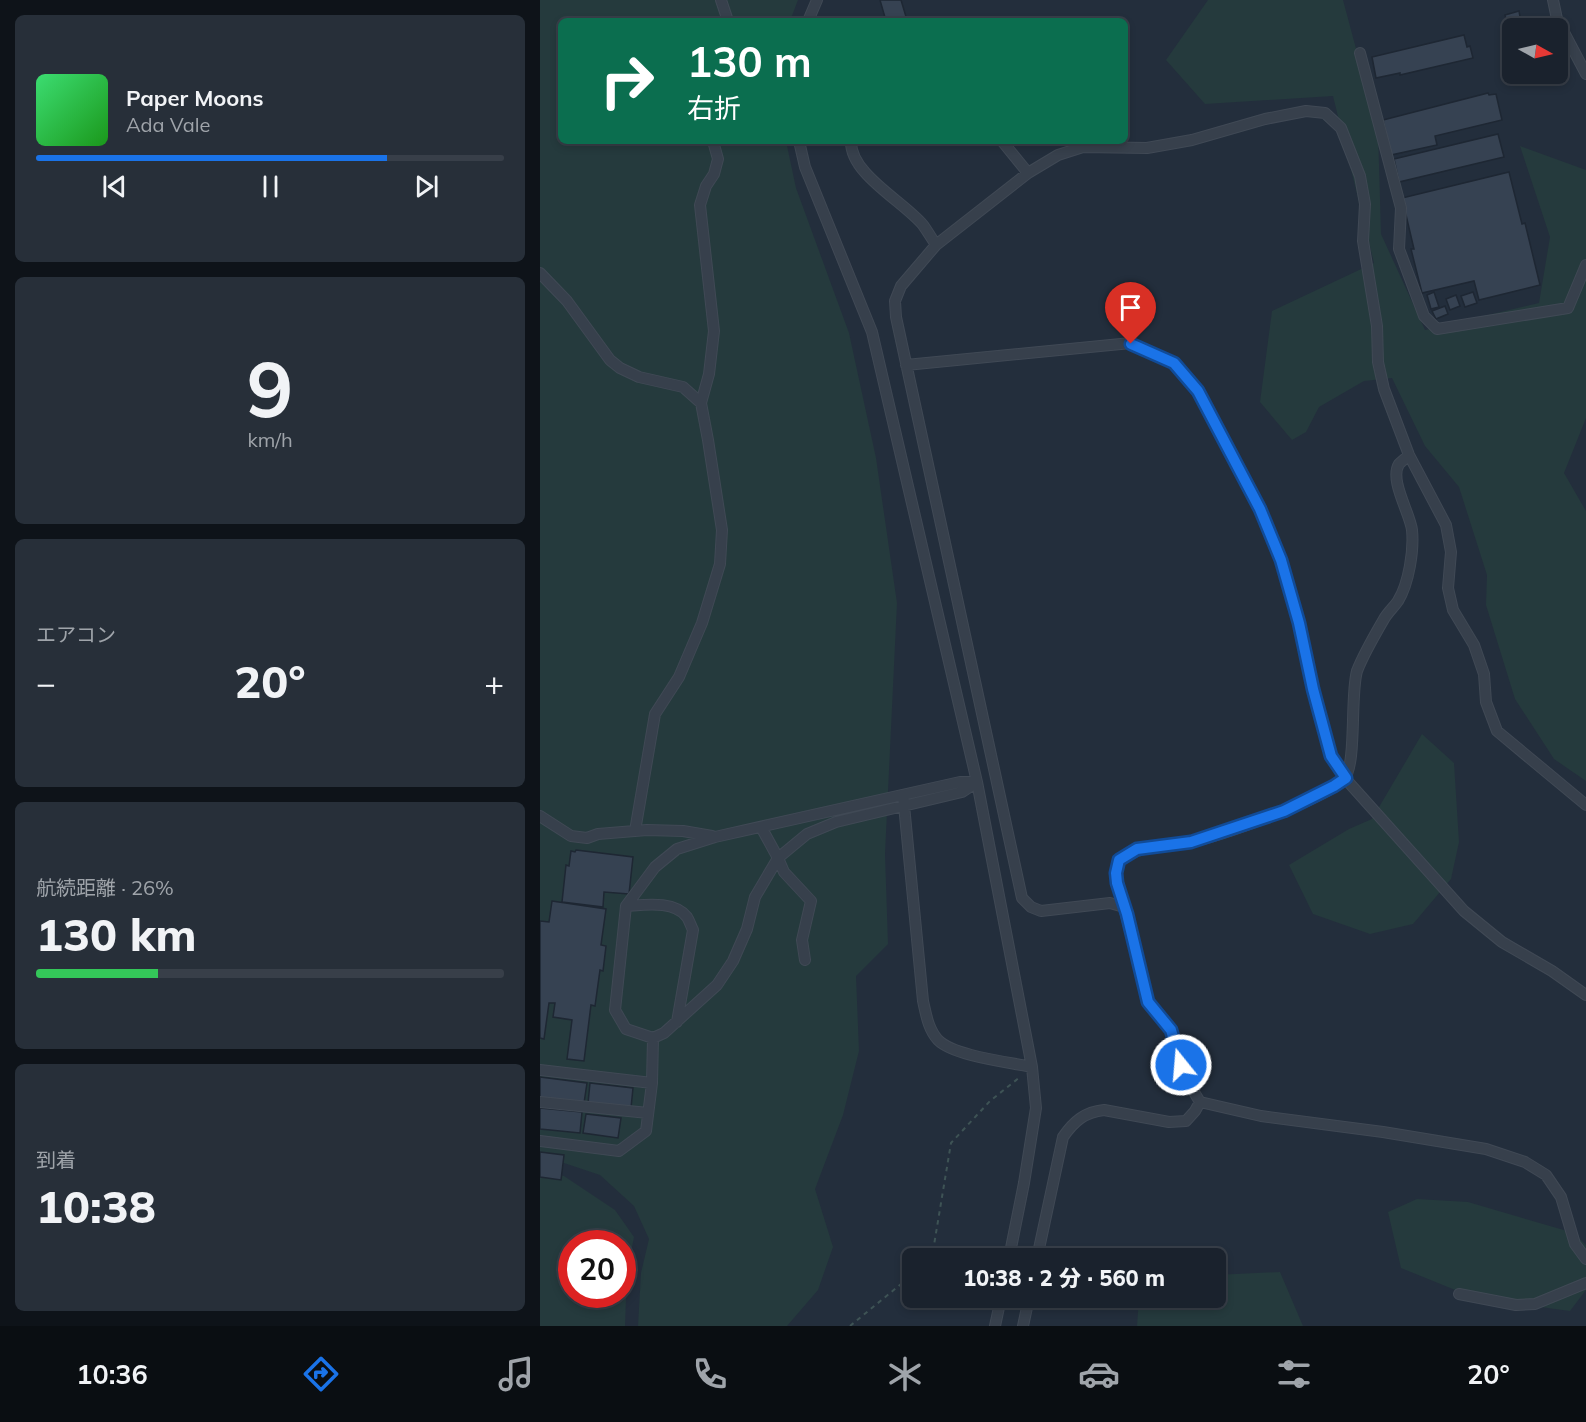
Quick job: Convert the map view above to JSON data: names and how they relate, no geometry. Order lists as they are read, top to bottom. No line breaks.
{"north":"right","page":{"turn":["130 m","右折"],"song":["Paper Moons","Ada Vale"],"tile":[["9","km/h"],"エアコン",["航続距離 · 26%","130 km"],["到着","10:38"]],"heat":["−","20°","+"],"limit":"20","trip":"10:38 · 2 分 · 560 m","tabs":["10:36","20°"]}}
